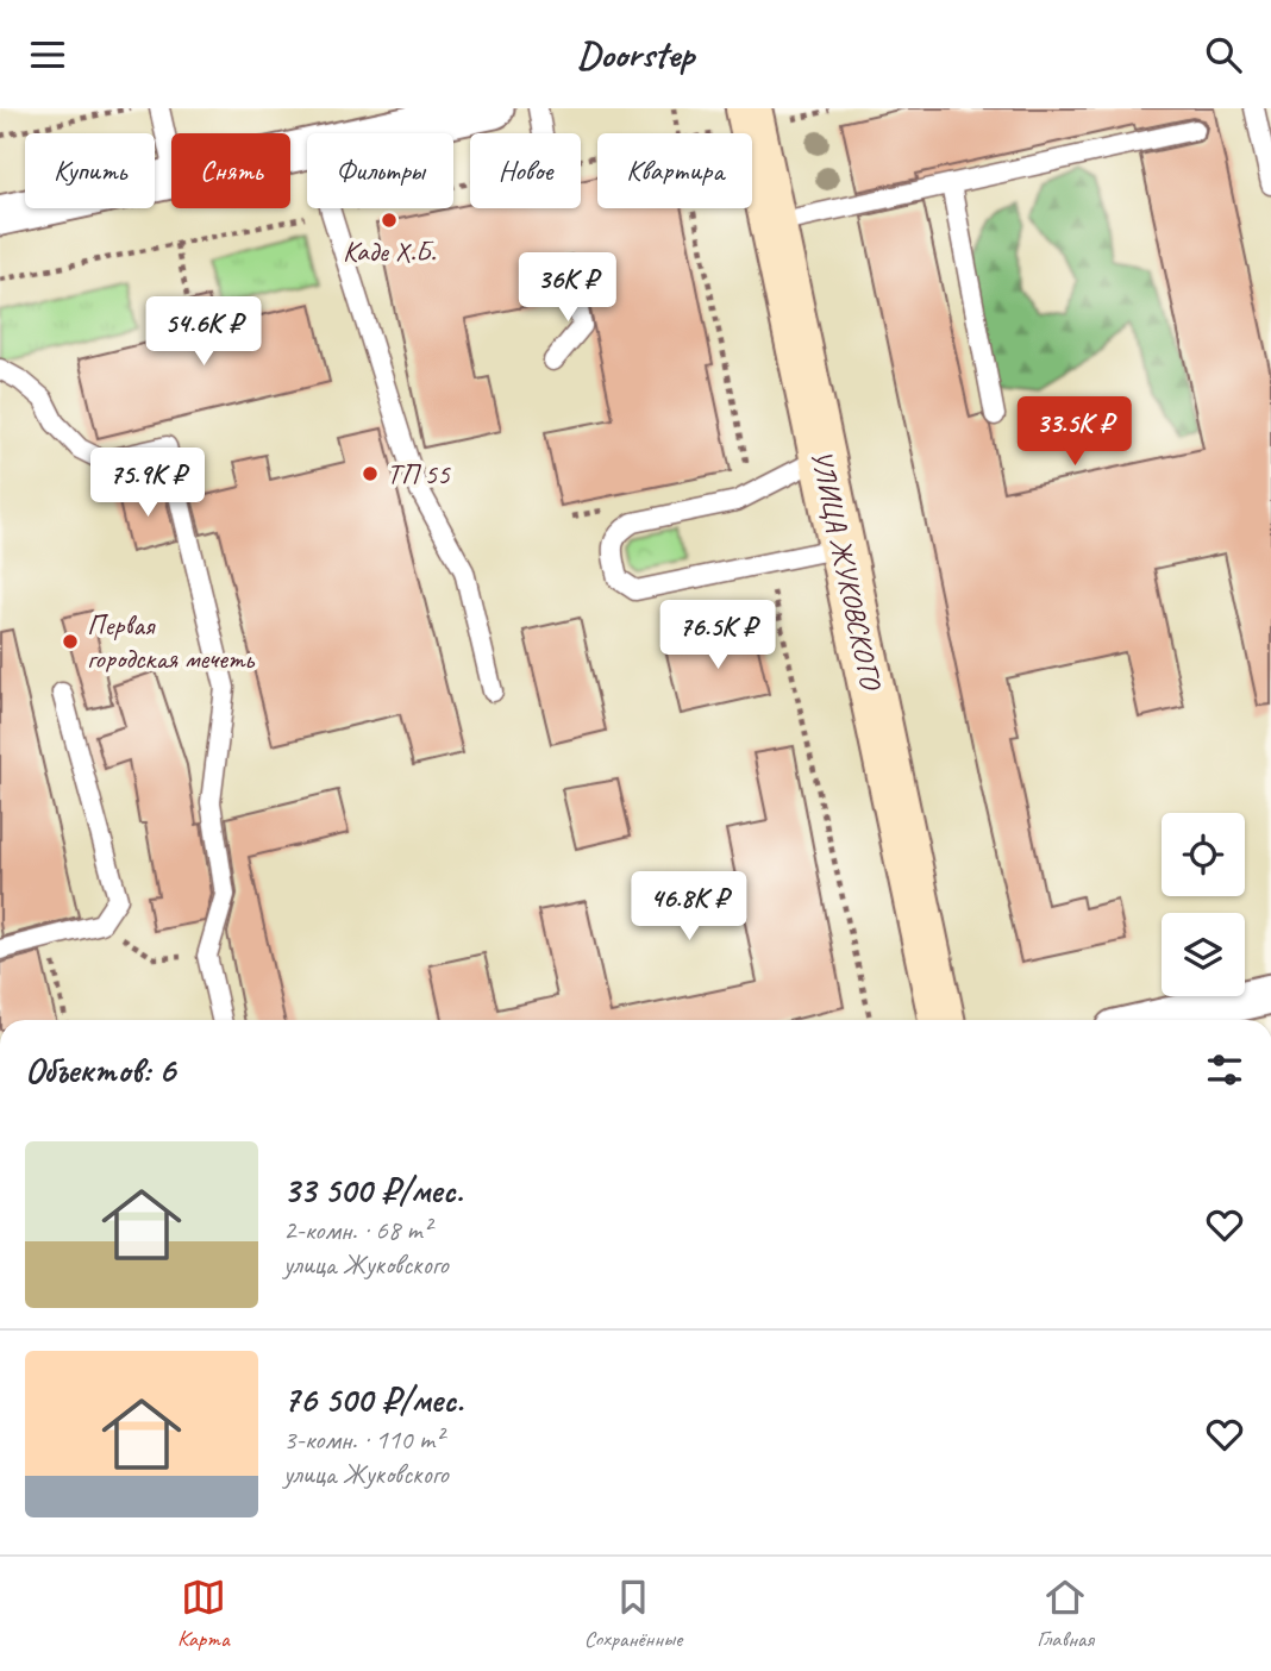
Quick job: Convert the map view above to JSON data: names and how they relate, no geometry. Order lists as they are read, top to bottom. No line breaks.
{"streets":{"street":["УЛИЦА ЖУКОВСКОГО"]},"places":["Каде Х.Б.","ТП 55","Первая городская мечеть"],"page":{"header":"Doorstep","chip":["Купить","Снять","Фильтры","Новое","Квартира"],"price":["36K ₽","54.6K ₽","33.5K ₽","75.9K ₽","76.5K ₽","46.8K ₽"],"heading":"Объектов: 6","list":[{"name":"33 500 ₽/мес.","note":"2-комн. · 68 m² · улица Жуковского"},{"name":"76 500 ₽/мес.","note":"3-комн. · 110 m² · улица Жуковского"}],"tabs":["Карта","Сохранённые","Главная"]}}
